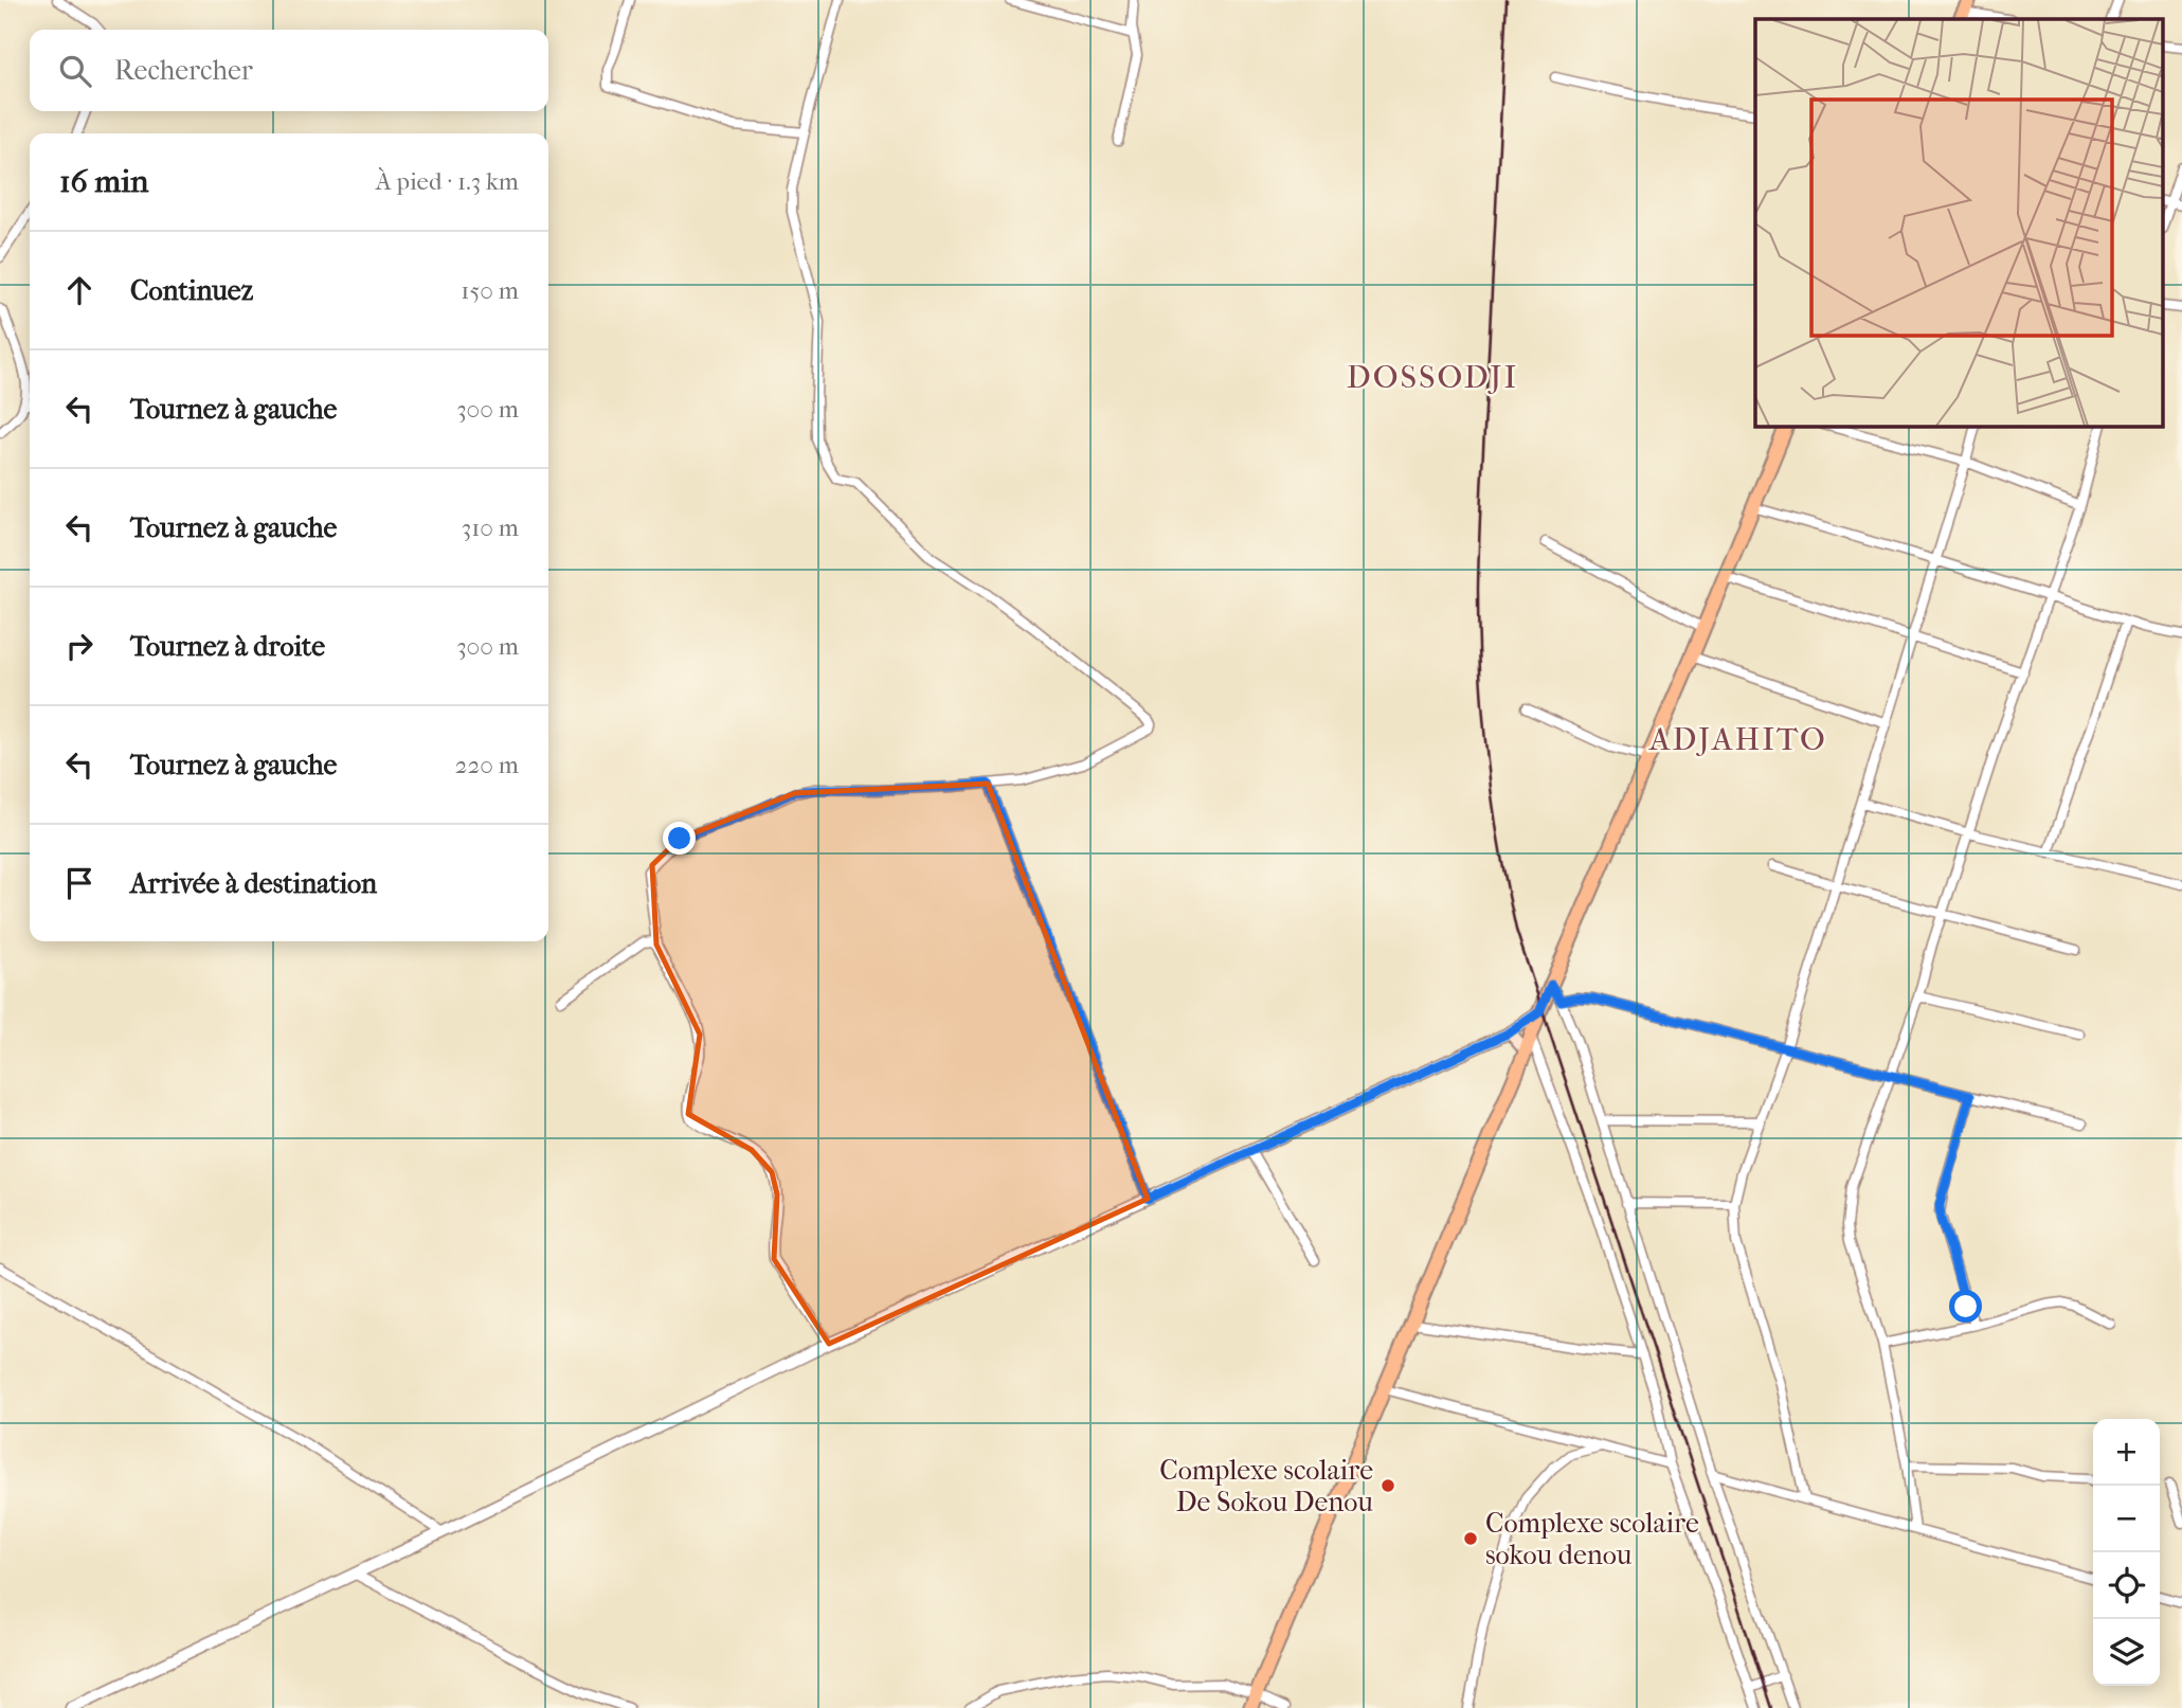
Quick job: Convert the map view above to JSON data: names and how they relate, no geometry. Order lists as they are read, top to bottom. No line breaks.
{"districts":["DOSSODJI","ADJAHITO"],"places":["Complexe scolaire De Sokou Denou","Complexe scolaire sokou denou"],"page":{"search":"Rechercher","heading":["16 min","À pied · 1.3 km"],"list":[["Continuez","150 m"],["Tournez à gauche","300 m"],["Tournez à gauche","310 m"],["Tournez à droite","300 m"],["Tournez à gauche","220 m"],"Arrivée à destination"],"map_buttons":["+","−"]}}
